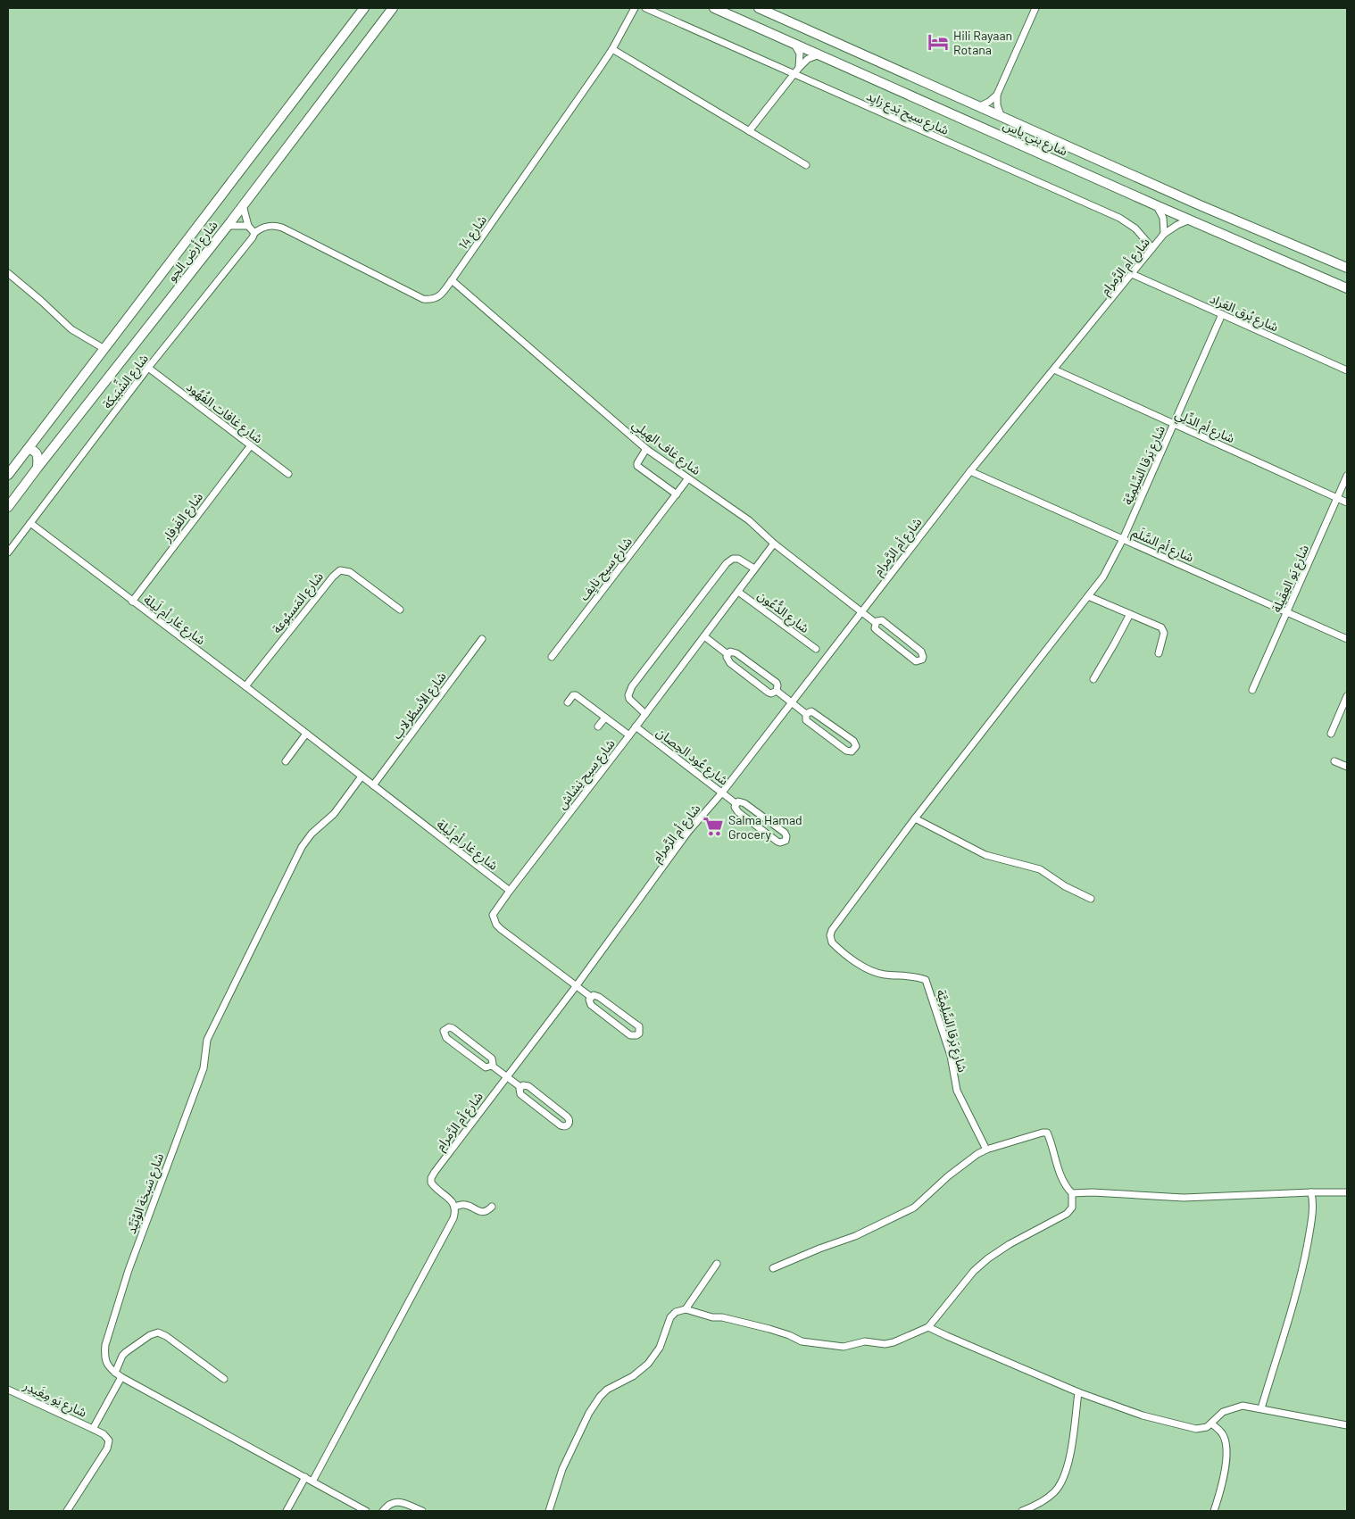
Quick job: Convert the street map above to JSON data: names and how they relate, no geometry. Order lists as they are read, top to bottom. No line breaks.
{"streets":{"main road":["شارع بني ياس","شارع أرض الجو"],"street":["شارع سيح بَدع زايِد","شارع 14","شارع أم الرَّمرام","شارع بُرق العَراد","شارع الشِّبَيكة","شارع غافات الفُهُود","شارع أم الدِّلِي","شارع غاف الهيلي","شارع بَرقا السِّلِمِيَّة","شارع الفَرفار","شارع أم السَّلَم","شارع سيح نايِف","شارع يَو العِقَيلة","شارع المَسبُوعة","شارع الدُّعُون","شارع غار أم لَيلة","شارع الأسطُرلاب","شارع عُود الحِصان","شارع سيح نِشاش","شارع سَبخة الوُتَيِّد","شارع يَو مِغَيدِر"]},"crossings":[["شارع سيح بَدع زايِد","شارع أم الرَّمرام"],["شارع بني ياس","شارع أم الرَّمرام"],["شارع 14","شارع الشِّبَيكة"],["شارع 14","شارع غاف الهيلي"],["شارع أم الرَّمرام","شارع بُرق العَراد"],["شارع أم الرَّمرام","شارع أم الدِّلِي"],["شارع أم الرَّمرام","شارع غاف الهيلي"],["شارع أم الرَّمرام","شارع أم السَّلَم"],["شارع أم الرَّمرام","شارع عُود الحِصان"],["شارع أم الرَّمرام","شارع سيح نِشاش"],["شارع بُرق العَراد","شارع بَرقا السِّلِمِيَّة"],["شارع الشِّبَيكة","شارع غافات الفُهُود"],["شارع الشِّبَيكة","شارع غار أم لَيلة"],["شارع غافات الفُهُود","شارع الفَرفار"],["شارع أم الدِّلِي","شارع بَرقا السِّلِمِيَّة"],["شارع أم الدِّلِي","شارع يَو العِقَيلة"],["شارع غاف الهيلي","شارع سيح نايِف"],["شارع غاف الهيلي","شارع سيح نِشاش"],["شارع بَرقا السِّلِمِيَّة","شارع أم السَّلَم"],["شارع الفَرفار","شارع غار أم لَيلة"],["شارع أم السَّلَم","شارع يَو العِقَيلة"],["شارع المَسبُوعة","شارع غار أم لَيلة"],["شارع الدُّعُون","شارع سيح نِشاش"],["شارع غار أم لَيلة","شارع الأسطُرلاب"],["شارع غار أم لَيلة","شارع سيح نِشاش"],["شارع غار أم لَيلة","شارع سَبخة الوُتَيِّد"],["شارع عُود الحِصان","شارع سيح نِشاش"],["شارع سَبخة الوُتَيِّد","شارع يَو مِغَيدِر"]],"places":{"hotel":["Hili Rayaan Rotana"],"supermarket":["Salma Hamad Grocery"]}}
